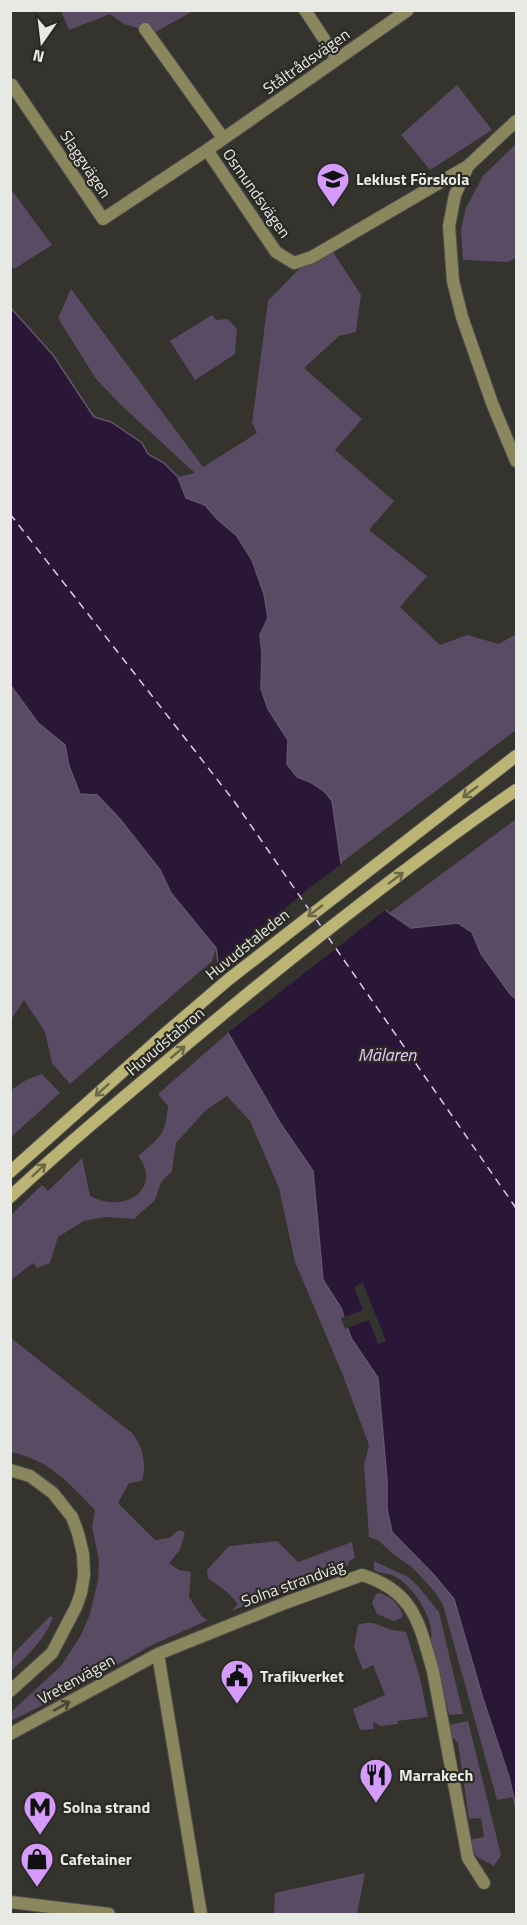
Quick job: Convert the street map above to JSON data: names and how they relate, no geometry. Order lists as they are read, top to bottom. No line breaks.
{"streets":{"main road":["Huvudstaleden","Huvudstabron"],"street":["Ståltrådsvägen","Slaggvägen","Osmundsvägen","Solna strandväg","Vretenvägen"]},"crossings":[["Ståltrådsvägen","Slaggvägen"],["Ståltrådsvägen","Osmundsvägen"],["Slaggvägen","Osmundsvägen"],["Solna strandväg","Vretenvägen"]],"one_way":["Huvudstaleden","Huvudstabron","Vretenvägen"],"water":["Mälaren"],"places":{"school or university":["Leklust Förskola"],"public building":["Trafikverket"],"restaurant":["Marrakech"],"metro station":["Solna strand"],"shop":["Cafetainer"]},"north":"bottom"}
